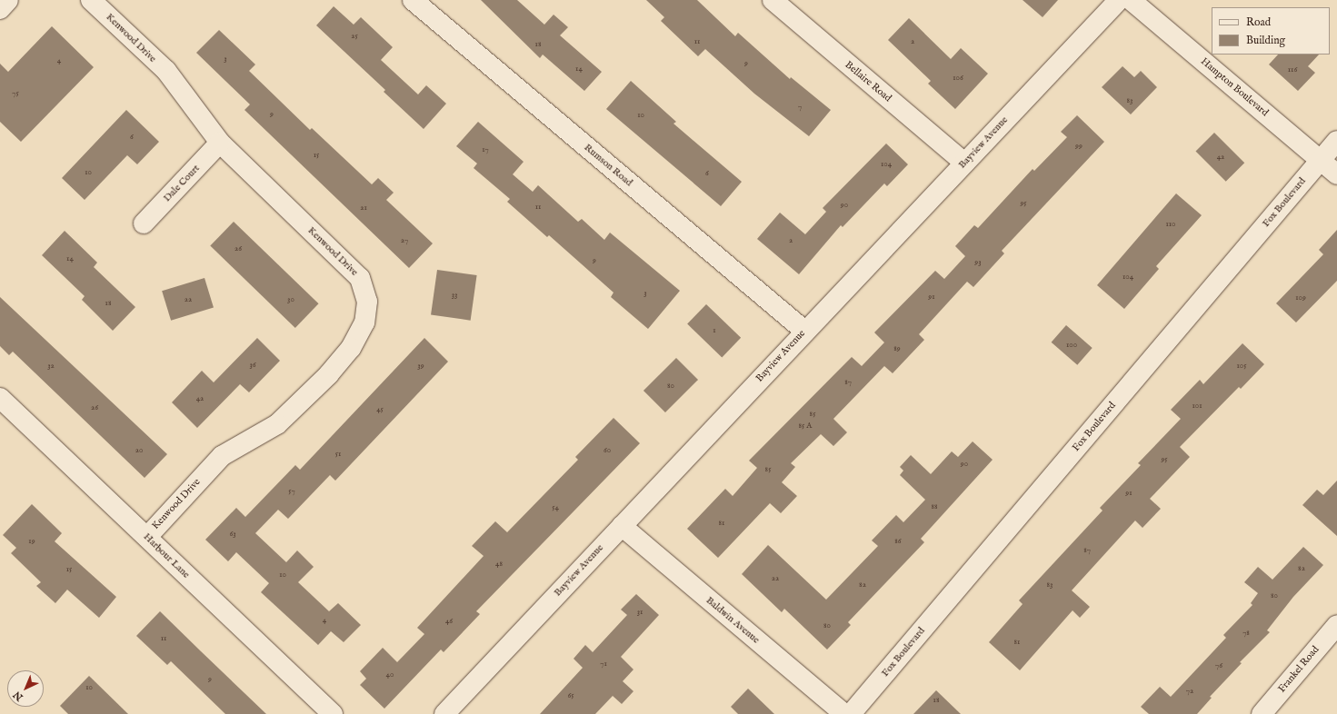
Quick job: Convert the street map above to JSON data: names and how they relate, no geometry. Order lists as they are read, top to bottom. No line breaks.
{"streets":{"street":["Kenwood Drive","Bellaire Road","Hampton Boulevard","Bayview Avenue","Rumson Road","Dale Court","Fox Boulevard","Harbour Lane","Baldwin Avenue","Frankel Road"]},"crossings":[["Kenwood Drive","Dale Court"],["Kenwood Drive","Harbour Lane"],["Bellaire Road","Bayview Avenue"],["Hampton Boulevard","Fox Boulevard"],["Bayview Avenue","Rumson Road"],["Bayview Avenue","Baldwin Avenue"]],"house_numbers":["25","11","2","18","3","4","9","14","116","106","75","83","7","9","10","6","99","17","15","42","104","10","6","95","90","11","21","110","27","2","26","14","9","93","104","3","33","91","109","22","30","18","1","100","89","36","32","39","105","87","80","42","101","26","45","85","85 A","20","60","51","95","90","85","57","91","88","54","81","63","19","86","87","48","82","15","10","22","82","83","80","31","4","46","80","78","11","81","71","76","40","9","10","72","65","18"],"legend":["Road","Building"],"north":"bottom left"}
